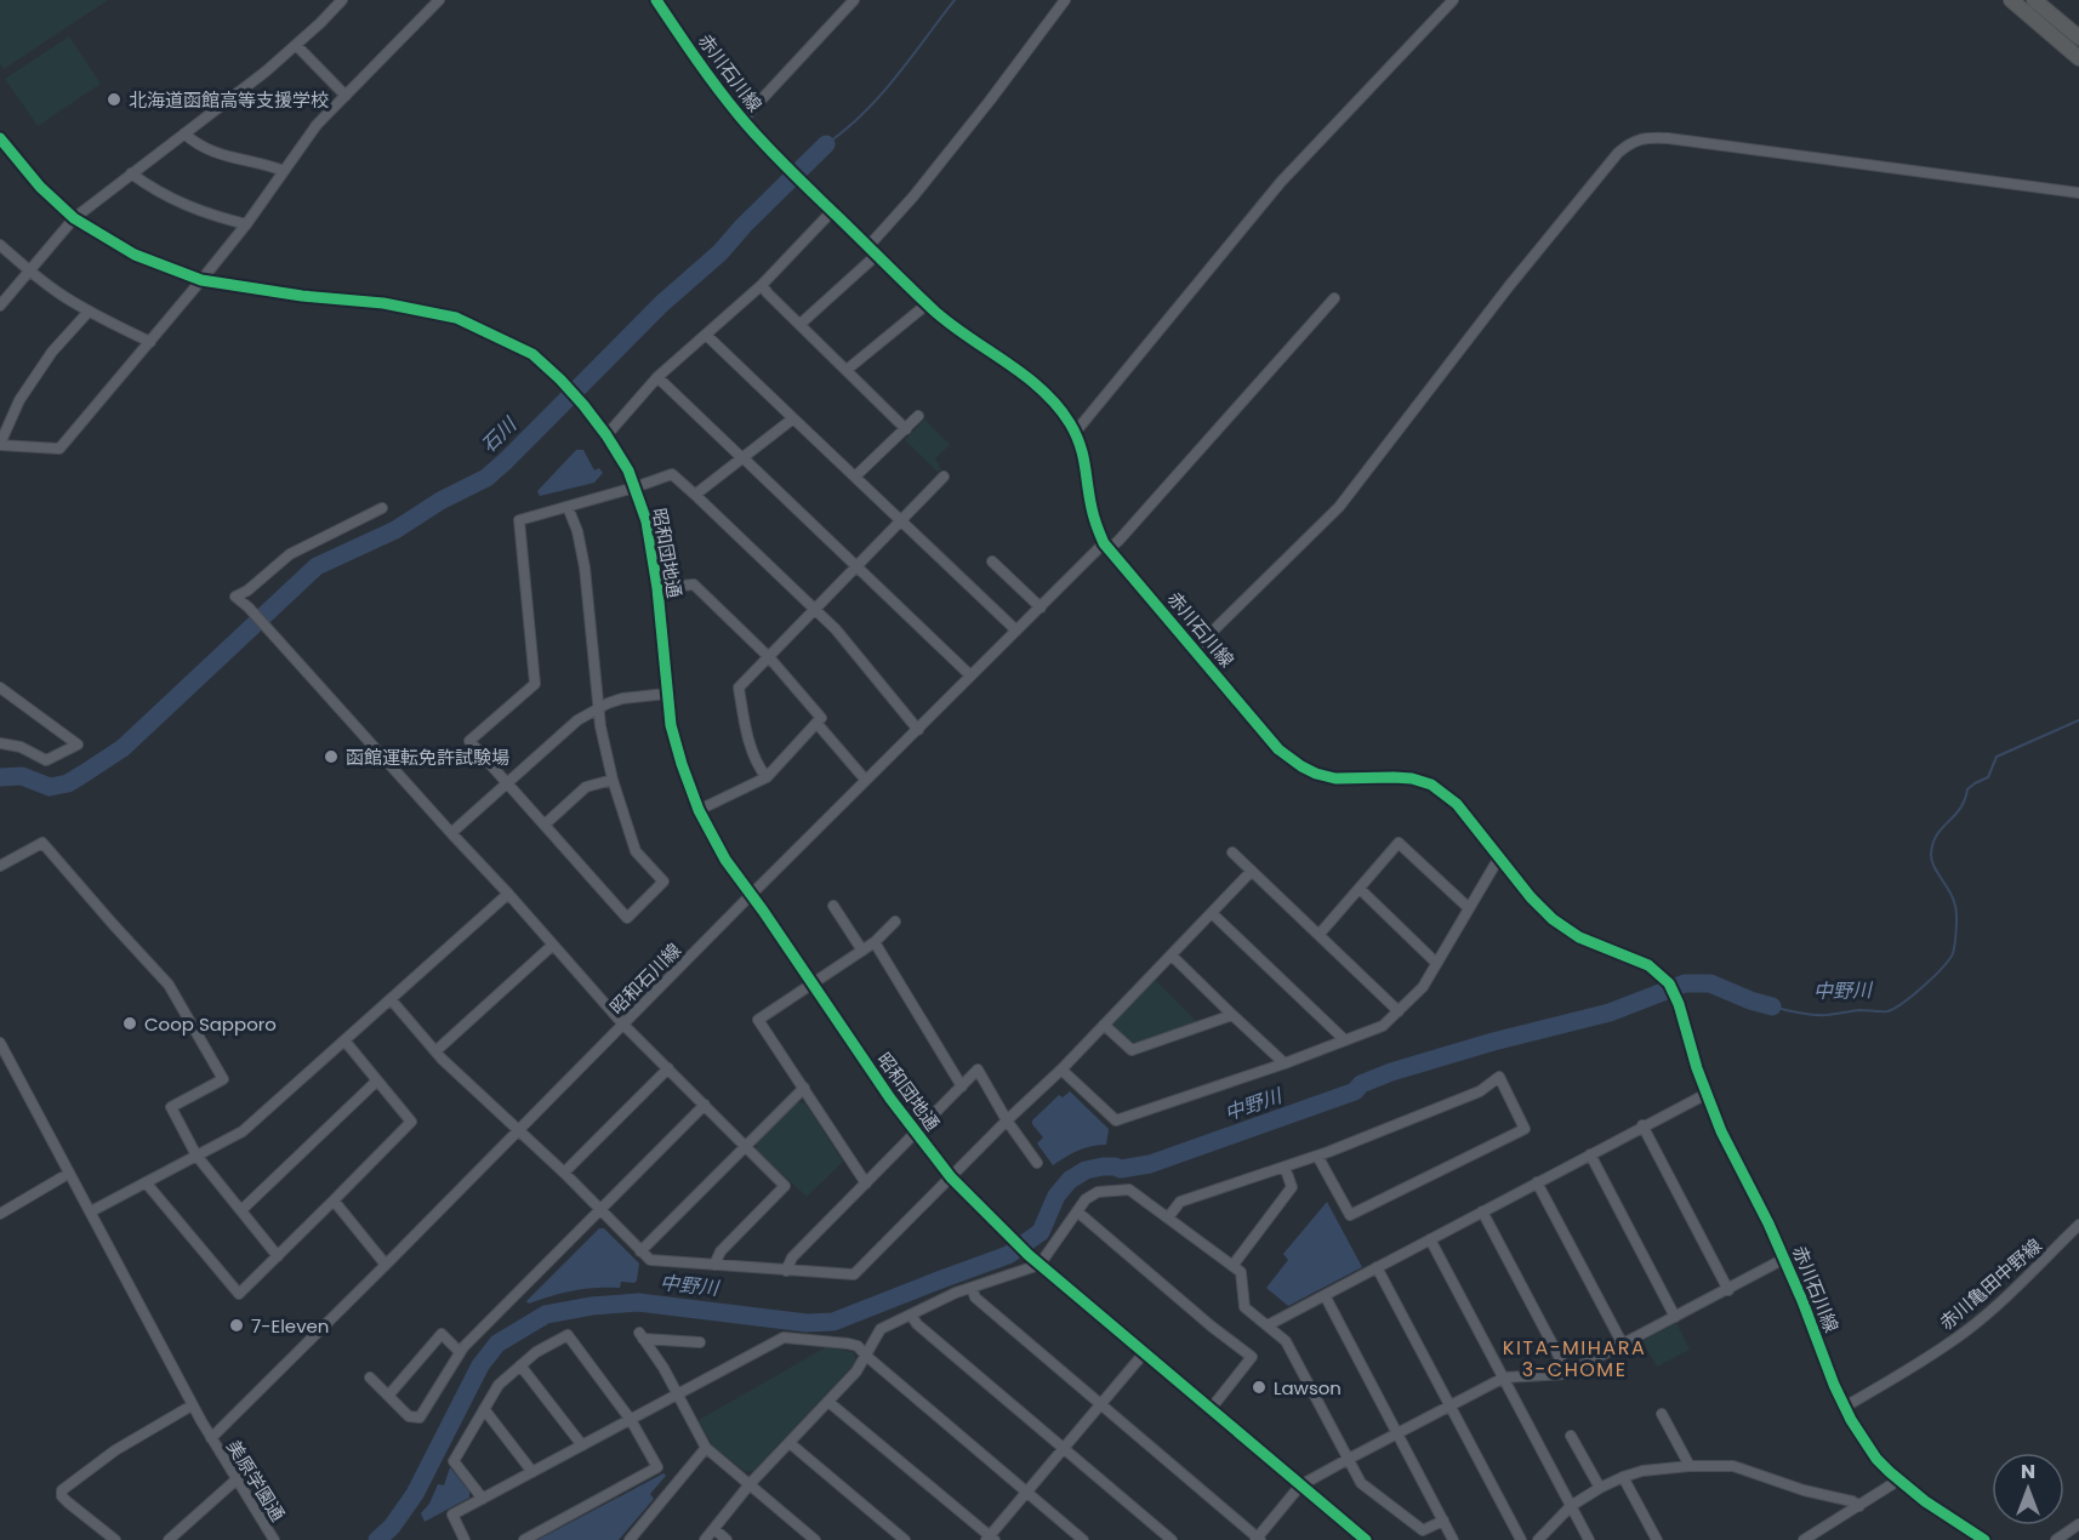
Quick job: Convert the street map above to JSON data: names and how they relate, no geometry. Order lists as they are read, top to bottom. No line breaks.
{"streets":{"street":["赤川石川線","昭和団地通","昭和石川線","赤川亀田中野線","美原学園通"]},"crossings":[["赤川石川線","昭和石川線"],["赤川石川線","赤川亀田中野線"],["昭和団地通","昭和石川線"],["昭和石川線","美原学園通"]],"districts":["KITA-MIHARA 3-CHOME"],"water":["石川","中野川"],"places":["北海道函館高等支援学校","函館運転免許試験場","Coop Sapporo","7-Eleven","Lawson"],"north":"top"}
